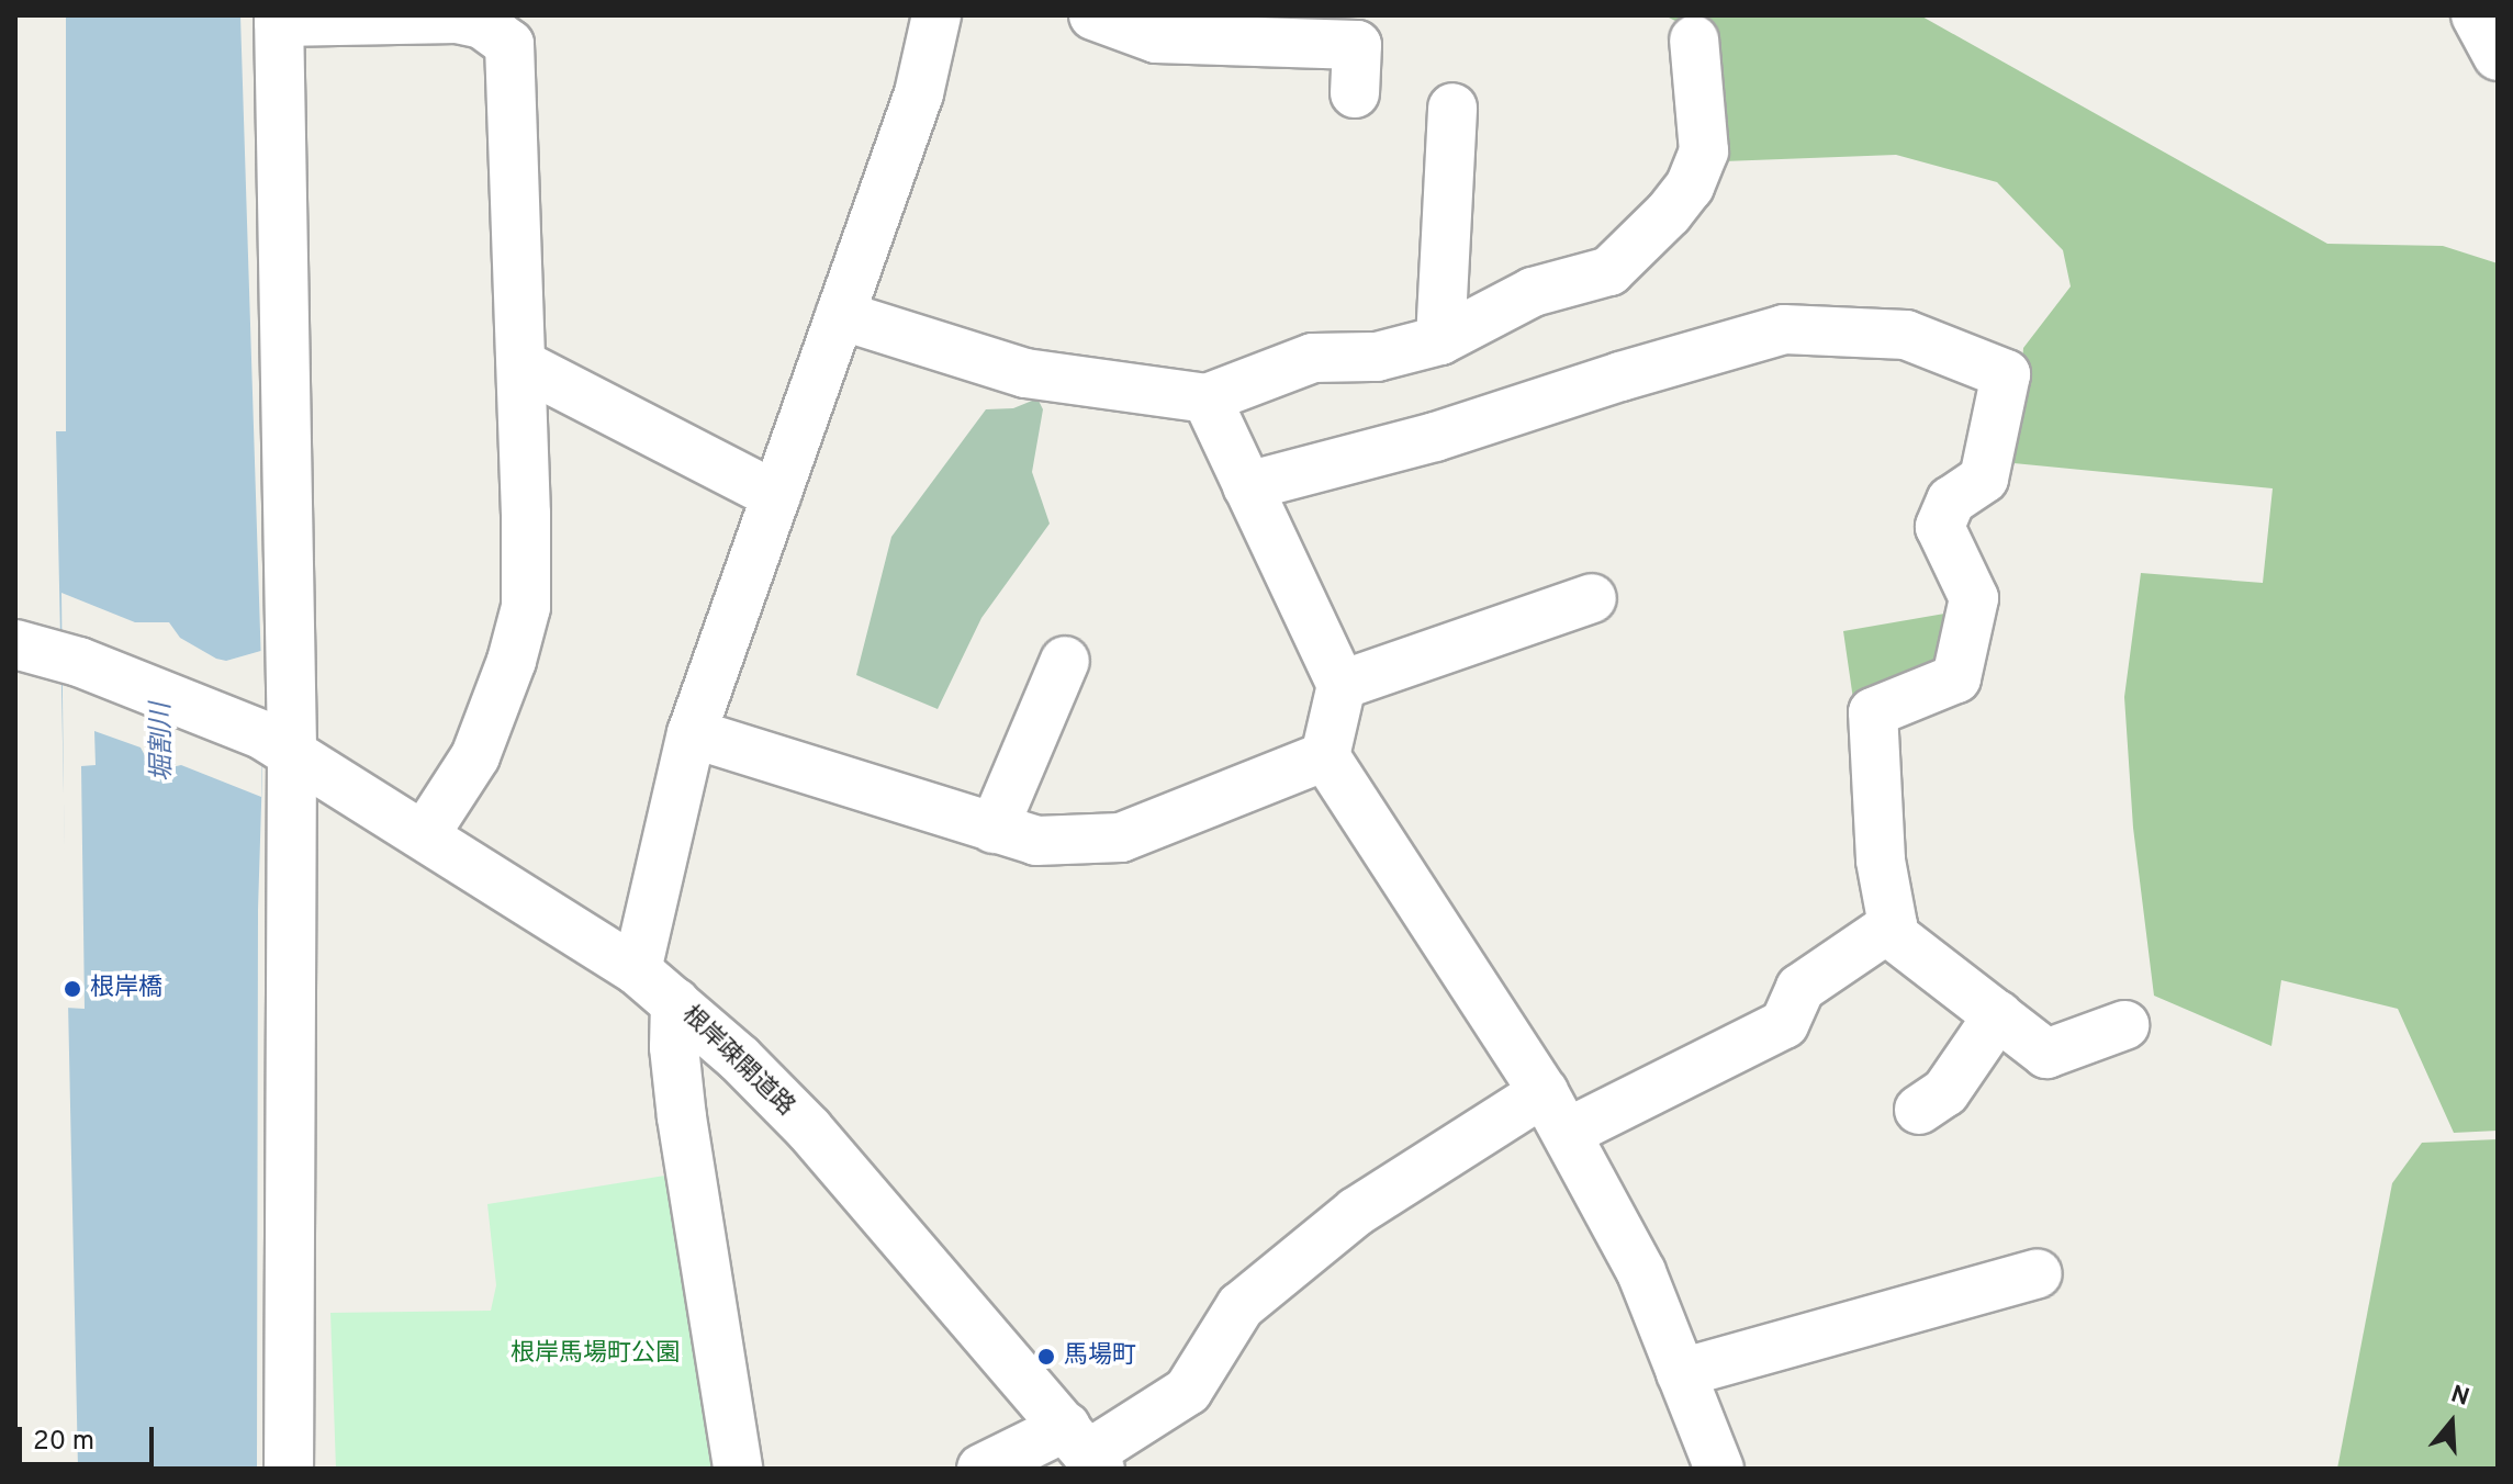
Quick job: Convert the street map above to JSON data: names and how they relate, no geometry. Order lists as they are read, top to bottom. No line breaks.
{"streets":{"street":["根岸疎開道路"]},"water":["堀割川"],"parks":["根岸馬場町公園"],"places":["根岸橋","馬場町"],"scale_bar":"20 m","north":"top"}
